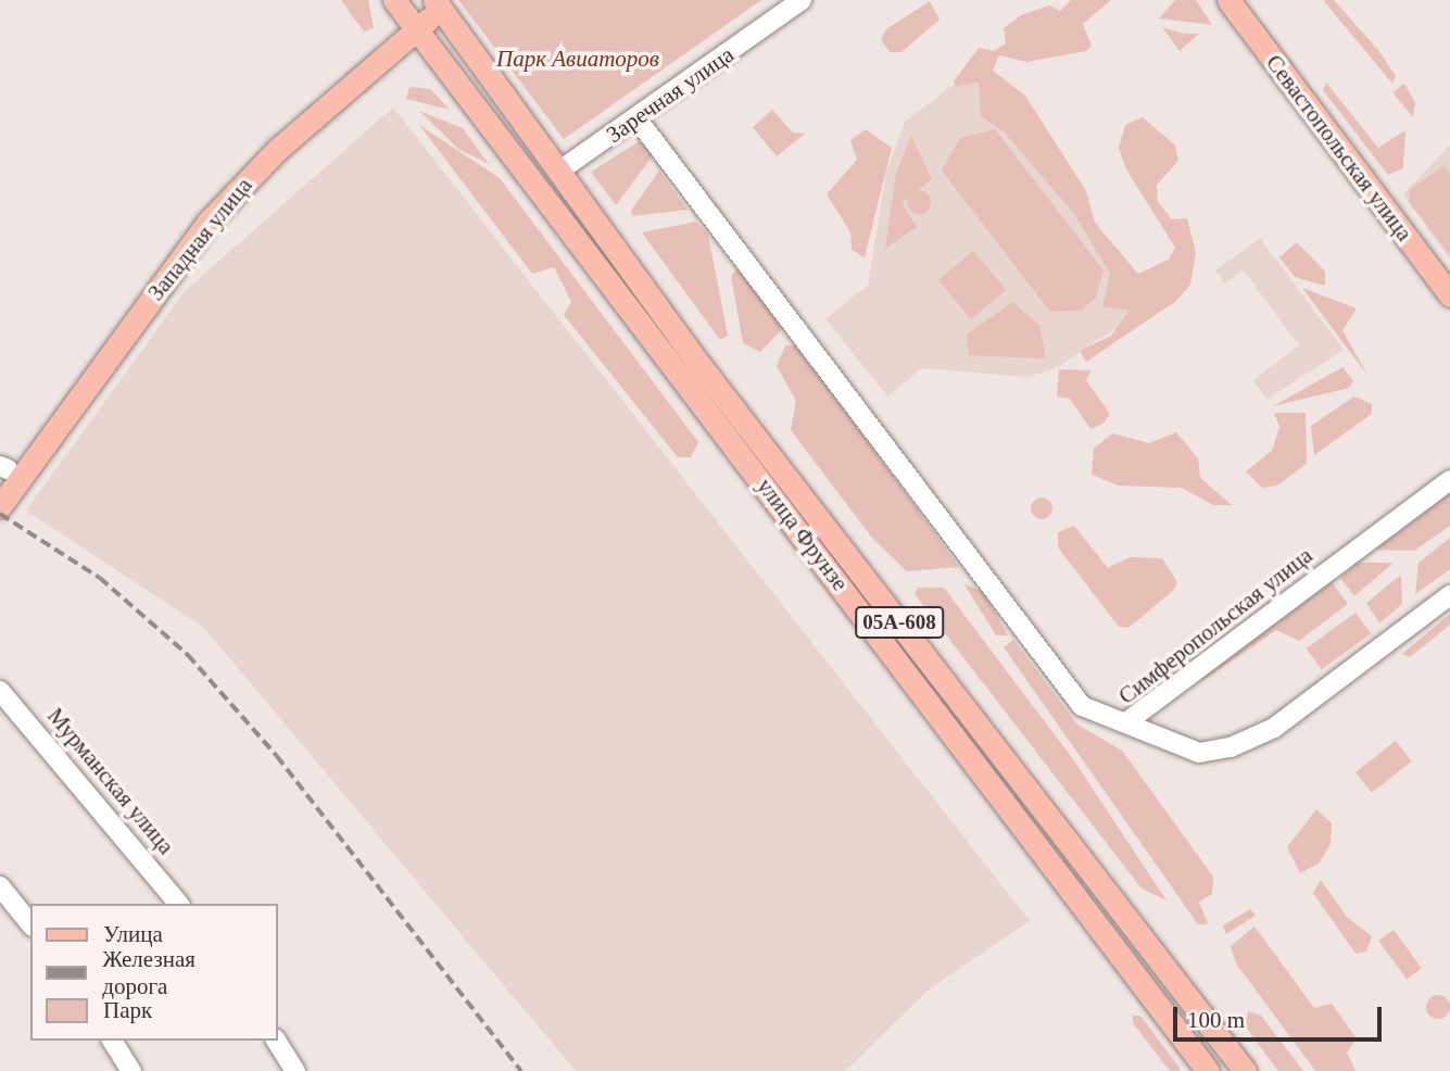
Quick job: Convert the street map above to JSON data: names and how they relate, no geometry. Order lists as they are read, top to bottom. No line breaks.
{"streets":{"main road":["Заречная улица","Севастопольская улица","Западная улица","улица Фрунзе","05А-608"],"street":["Симферопольская улица","Мурманская улица"]},"crossings":[["Заречная улица","улица Фрунзе"],["Западная улица","улица Фрунзе"]],"parks":["Парк Авиаторов"],"legend":["Улица","Железная дорога","Парк"],"scale_bar":"100 m"}
